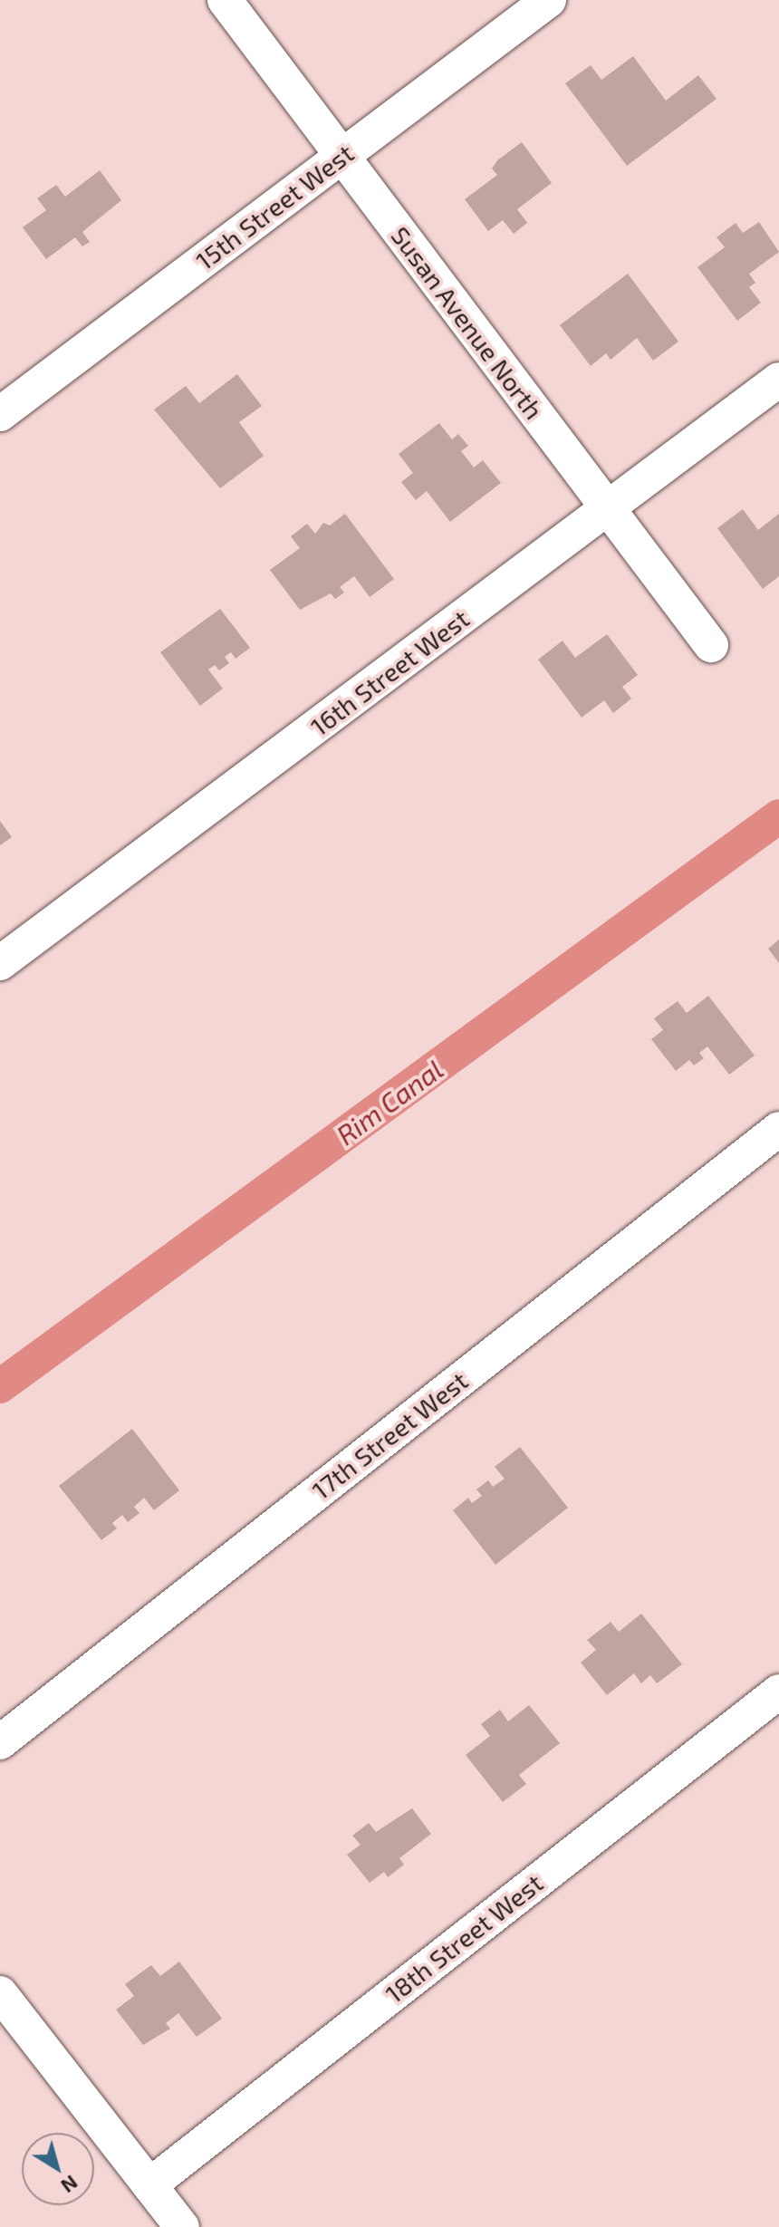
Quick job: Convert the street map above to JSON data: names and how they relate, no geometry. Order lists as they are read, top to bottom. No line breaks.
{"streets":{"street":["15th Street West","Susan Avenue North","16th Street West","17th Street West","18th Street West"]},"crossings":[["15th Street West","Susan Avenue North"],["Susan Avenue North","16th Street West"]],"water":["Rim Canal"],"north":"bottom right"}
